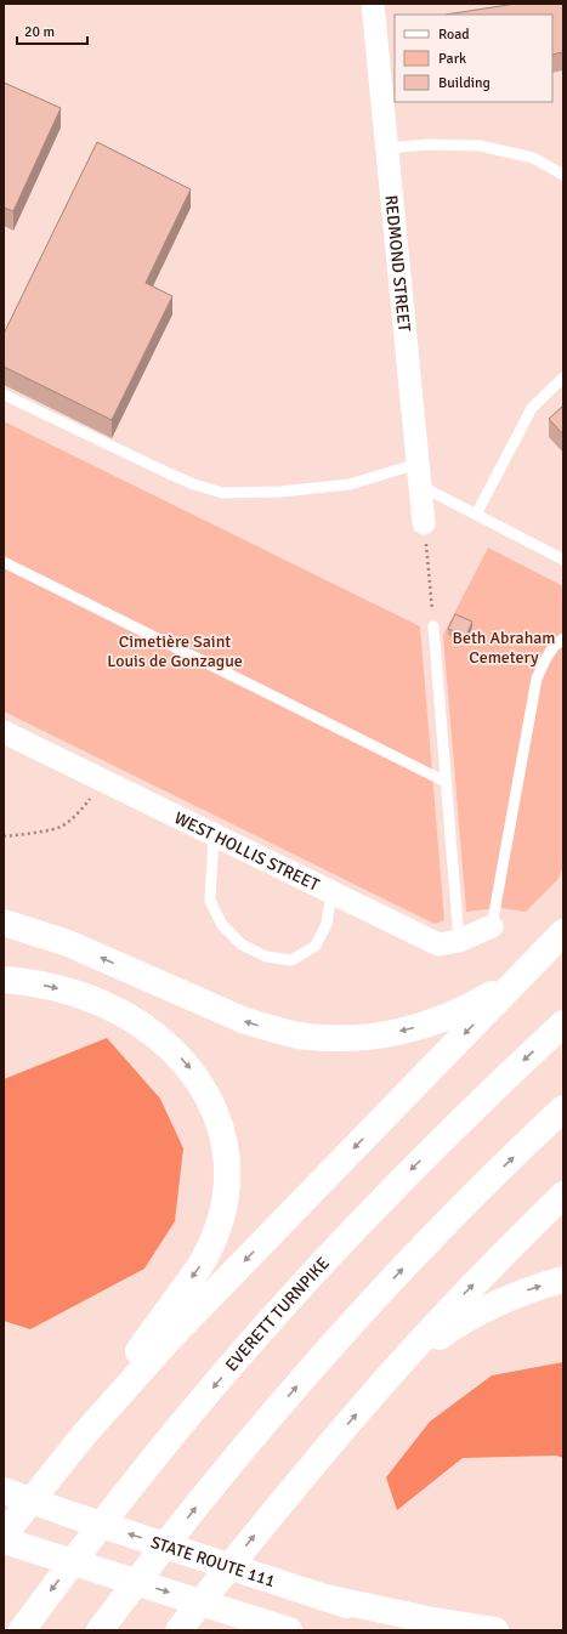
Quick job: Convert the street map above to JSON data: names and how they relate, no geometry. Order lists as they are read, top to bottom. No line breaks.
{"streets":{"main road":["EVERETT TURNPIKE","STATE ROUTE 111"],"street":["REDMOND STREET","WEST HOLLIS STREET"]},"parks":["Beth Abraham Cemetery","Cimetière Saint Louis de Gonzague"],"legend":["Road","Park","Building"],"scale_bar":"20 m"}
